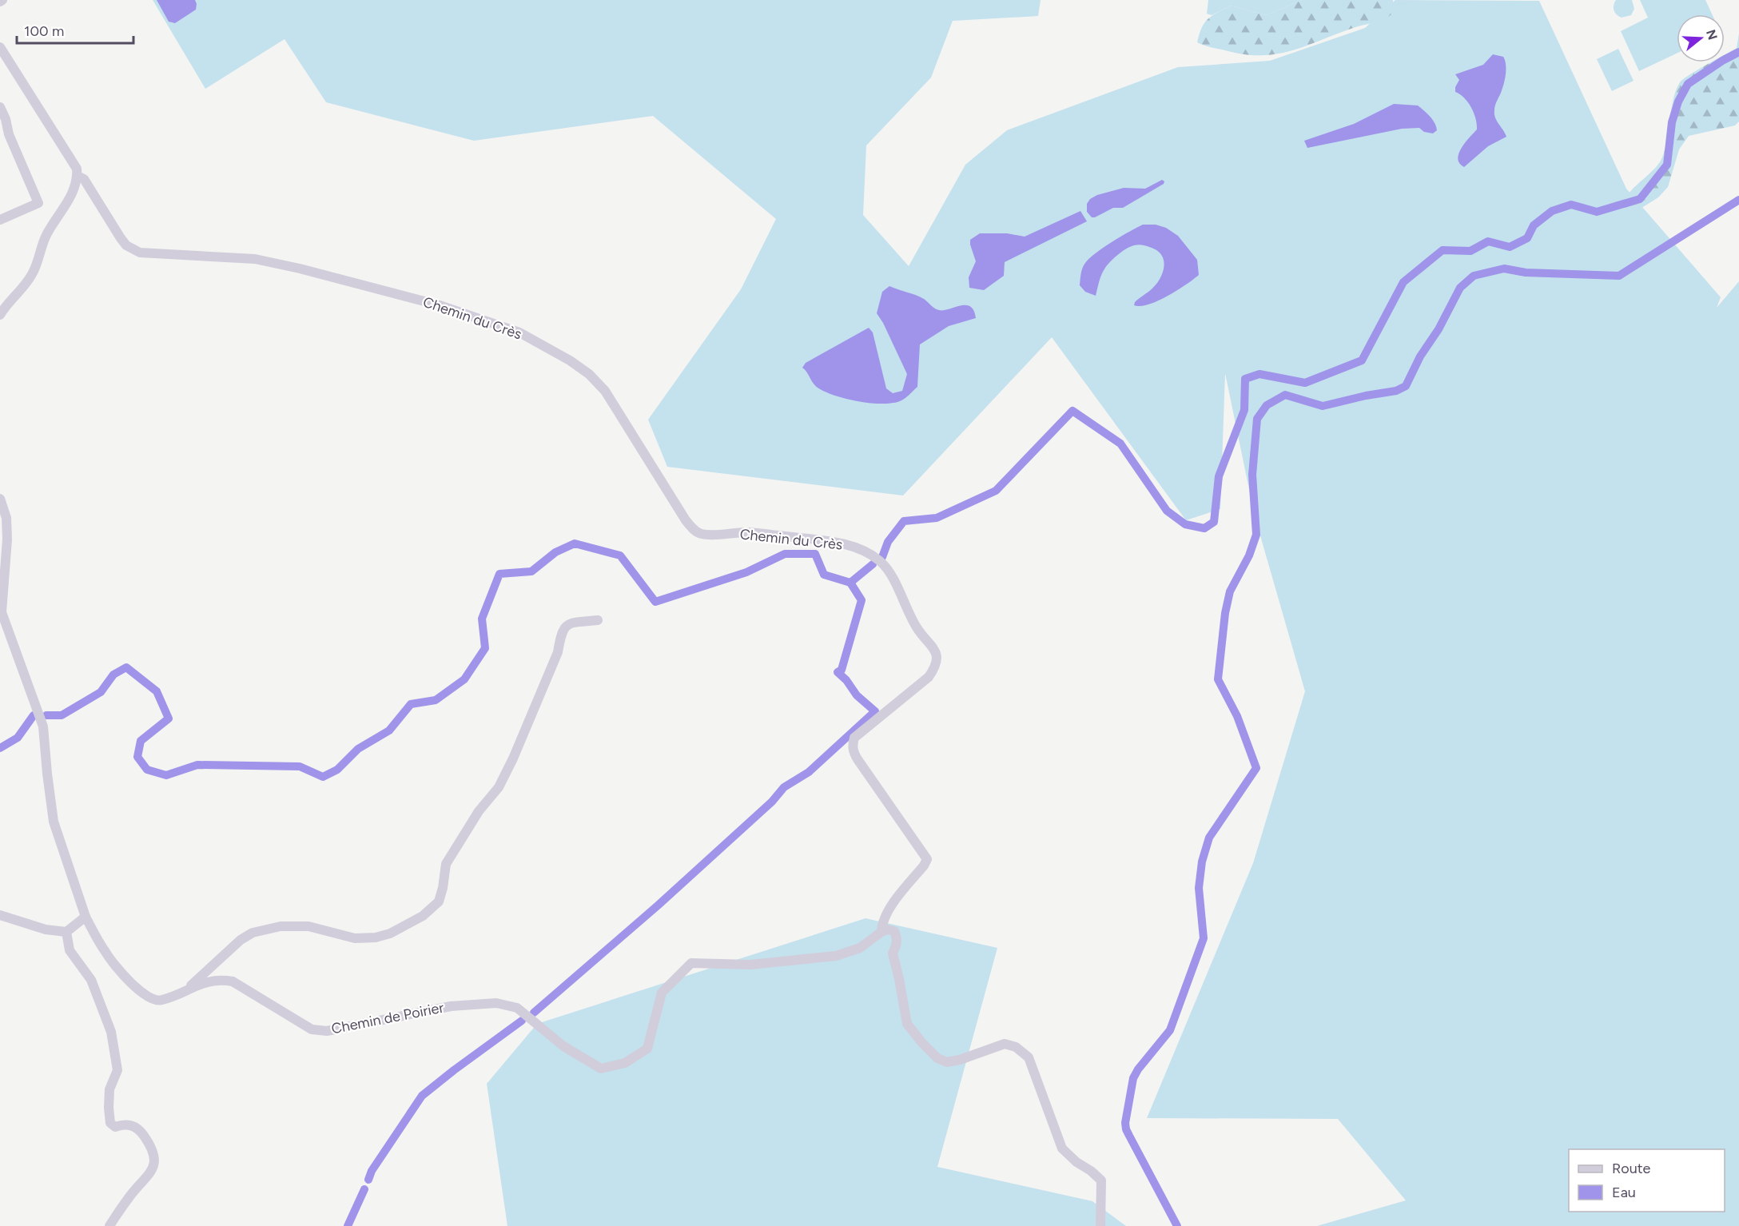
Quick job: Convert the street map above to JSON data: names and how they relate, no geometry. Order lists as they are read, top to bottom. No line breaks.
{"streets":{"street":["Chemin du Crès","Chemin de Poirier"]},"crossings":[["Chemin du Crès","Chemin de Poirier"]],"legend":["Route","Eau"],"scale_bar":"100 m","north":"right"}
